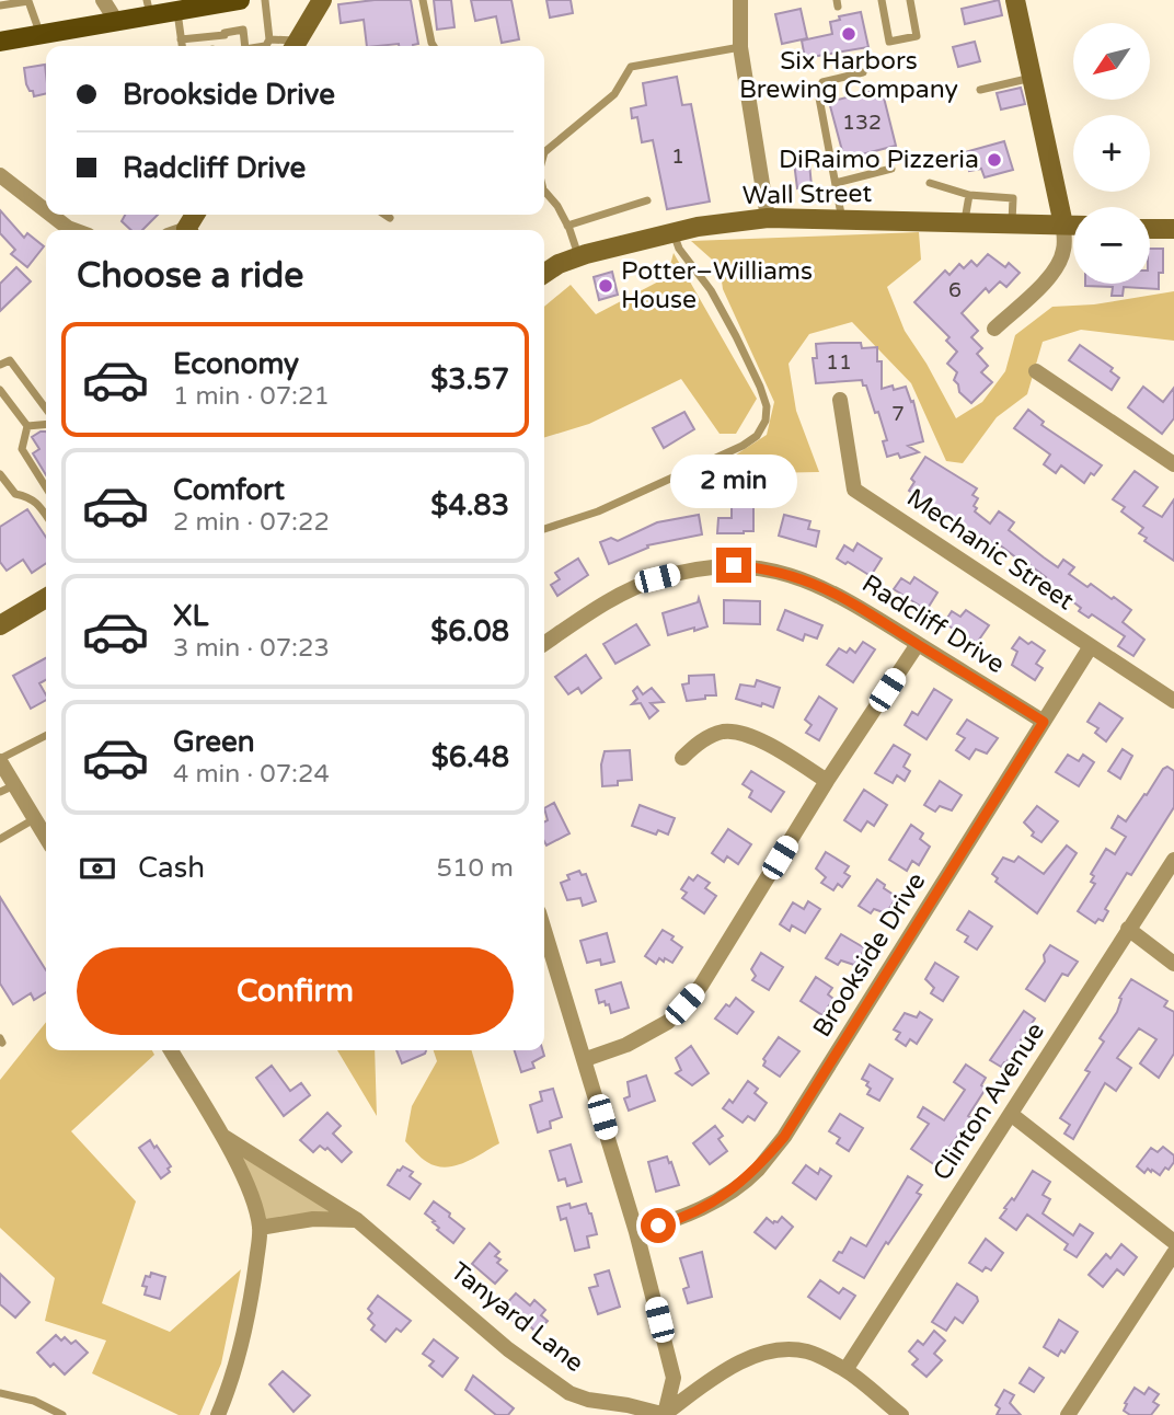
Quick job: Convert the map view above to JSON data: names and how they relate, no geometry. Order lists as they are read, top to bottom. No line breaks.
{"streets":{"street":["Wall Street","Mechanic Street","Radcliff Drive","Brookside Drive","Clinton Avenue","Tanyard Lane"]},"crossings":[["Mechanic Street","Brookside Drive"],["Radcliff Drive","Brookside Drive"]],"places":["Six Harbors Brewing Company","DiRaimo Pizzeria","Potter–Williams House"],"house_numbers":["132","1","6","11","7"],"north":"bottom left","page":{"map_buttons":["+","−"],"banner":["Brookside Drive","Radcliff Drive"],"heading":"Choose a ride","list":[{"name":"Economy","note":"1 min · 07:21","value":"$3.57"},{"name":"Comfort","note":"2 min · 07:22","value":"$4.83"},{"name":"XL","note":"3 min · 07:23","value":"$6.08"},{"name":"Green","note":"4 min · 07:24","value":"$6.48"}],"bubble":"2 min","pay":["Cash","510 m"],"buttons":"Confirm"}}
